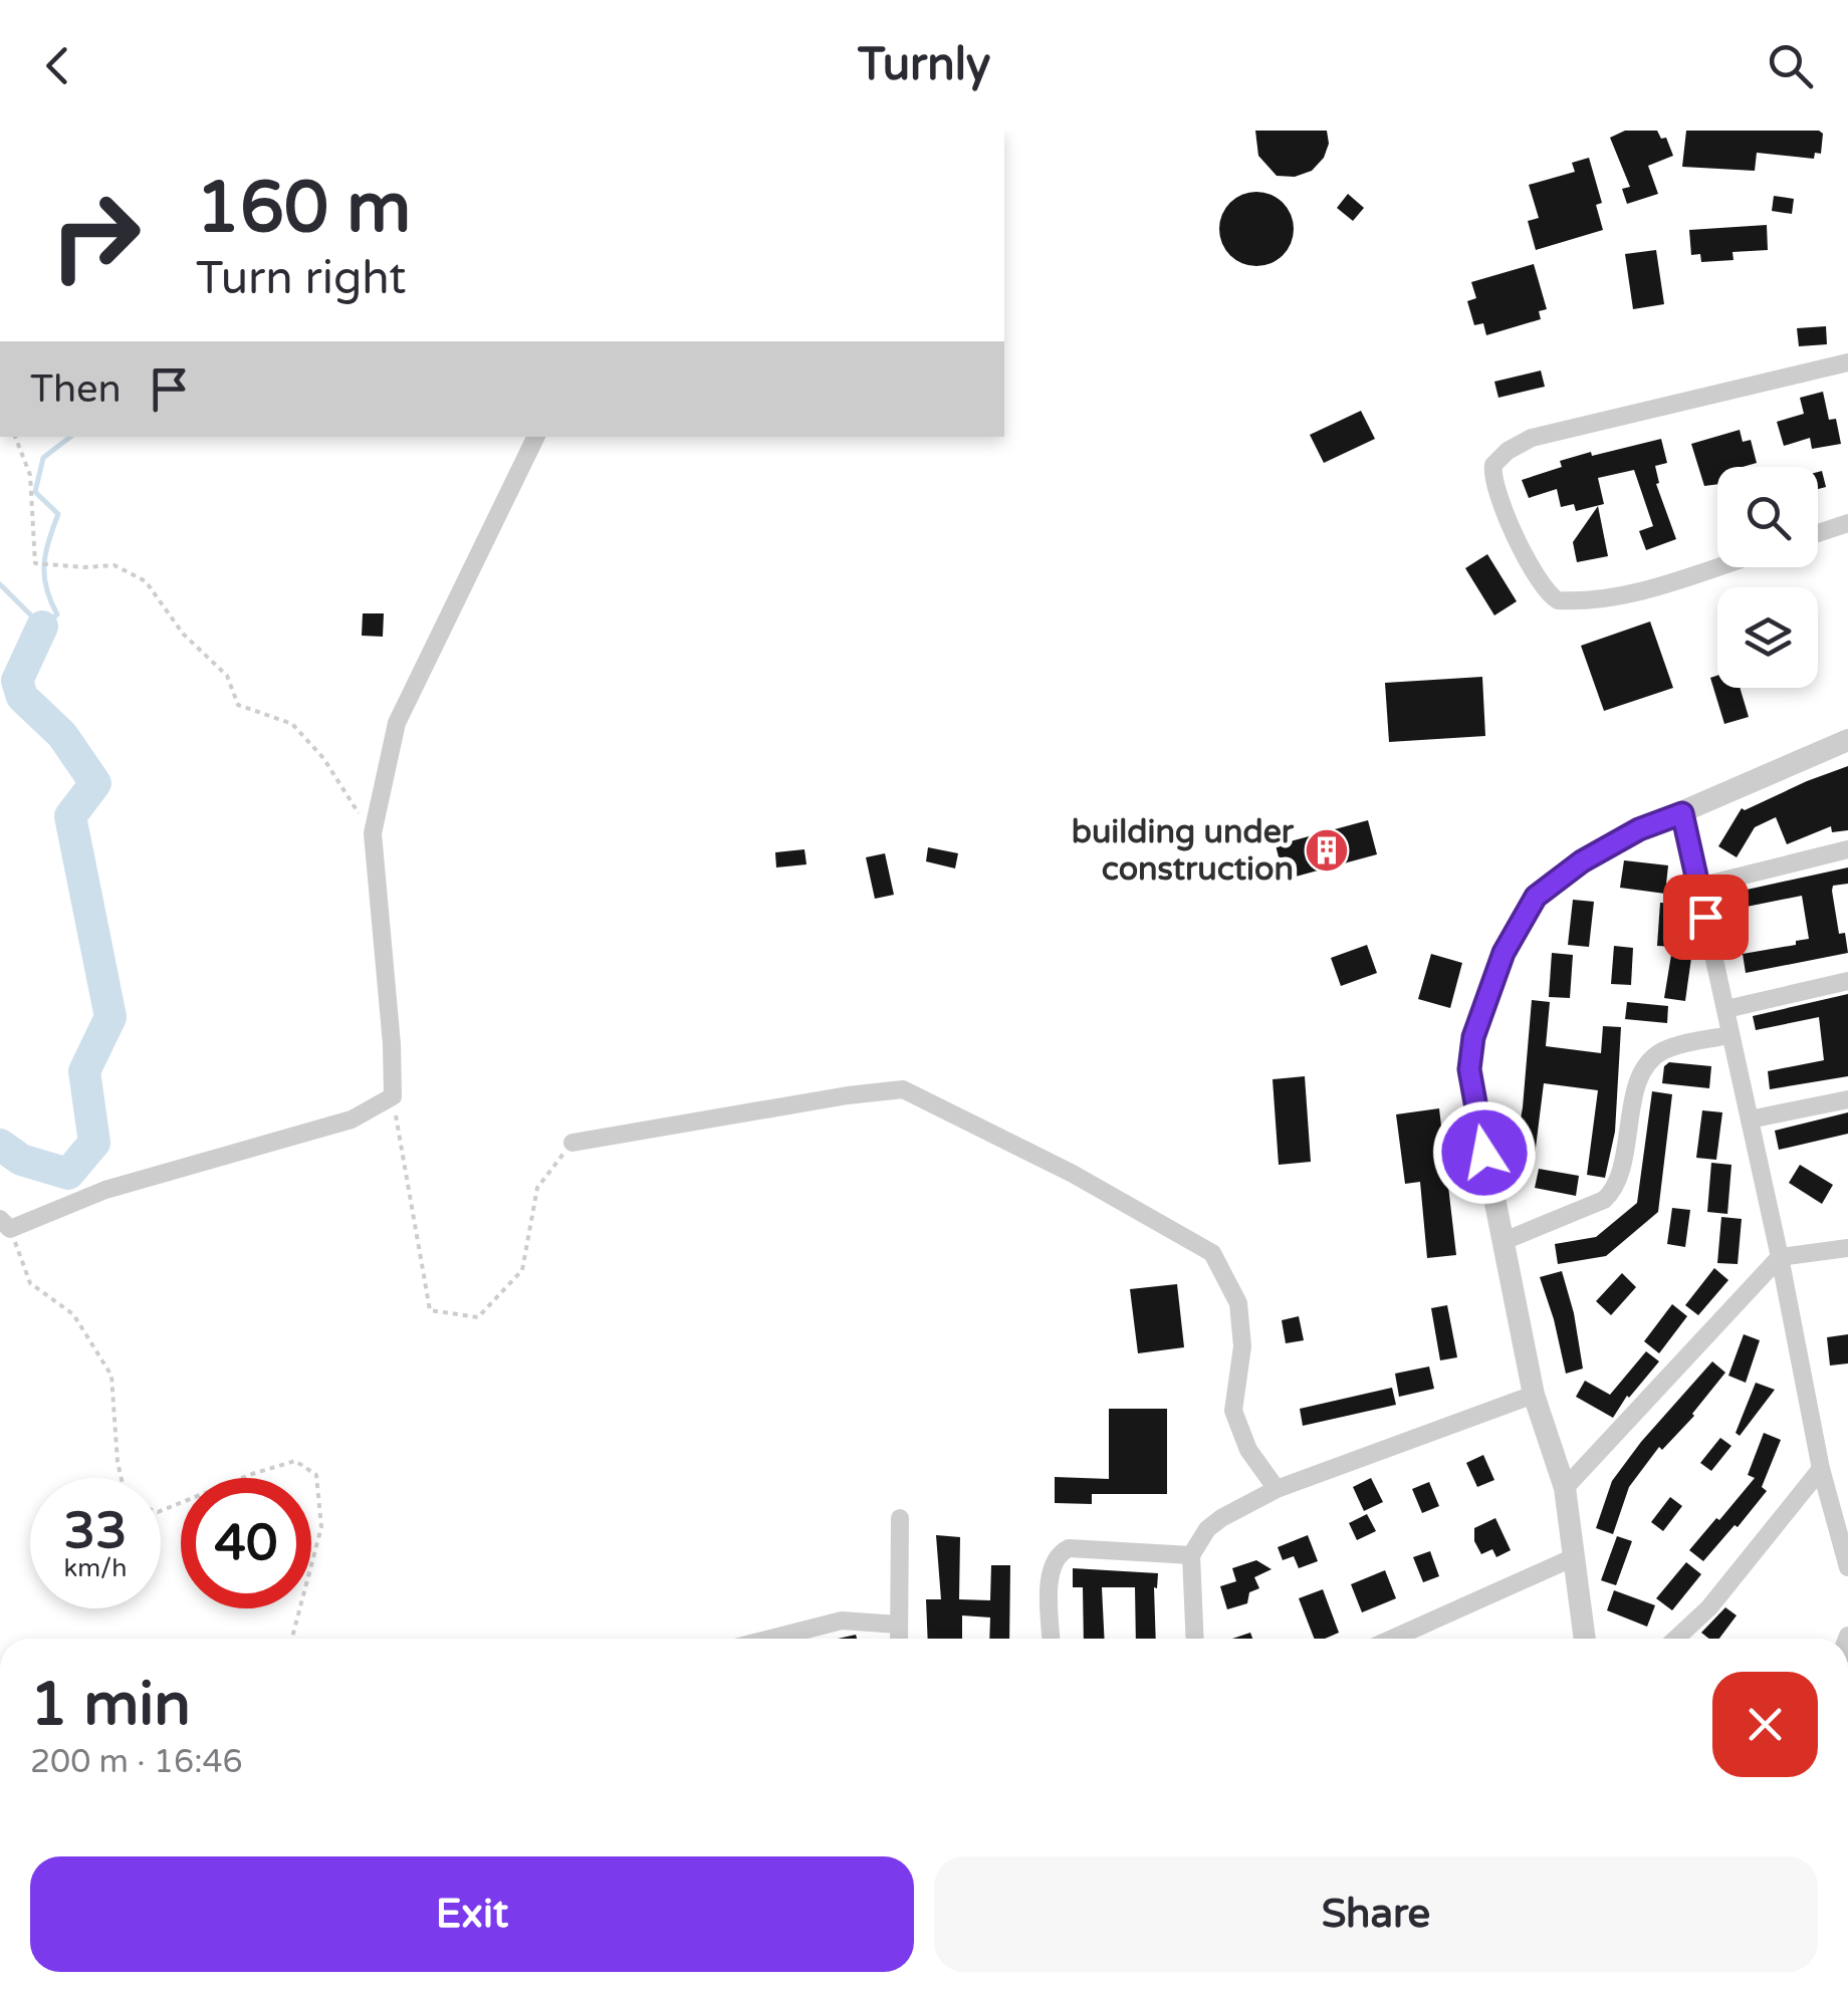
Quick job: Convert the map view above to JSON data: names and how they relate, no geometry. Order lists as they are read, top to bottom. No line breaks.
{"places":{"building":["building under construction"]},"page":{"header":"Turnly","turn":["160 m","Turn right"],"then":"Then","speed":"33 km/h","limit":"40","heading":["1 min","200 m · 16:46"],"buttons":["Exit","Share"]}}
